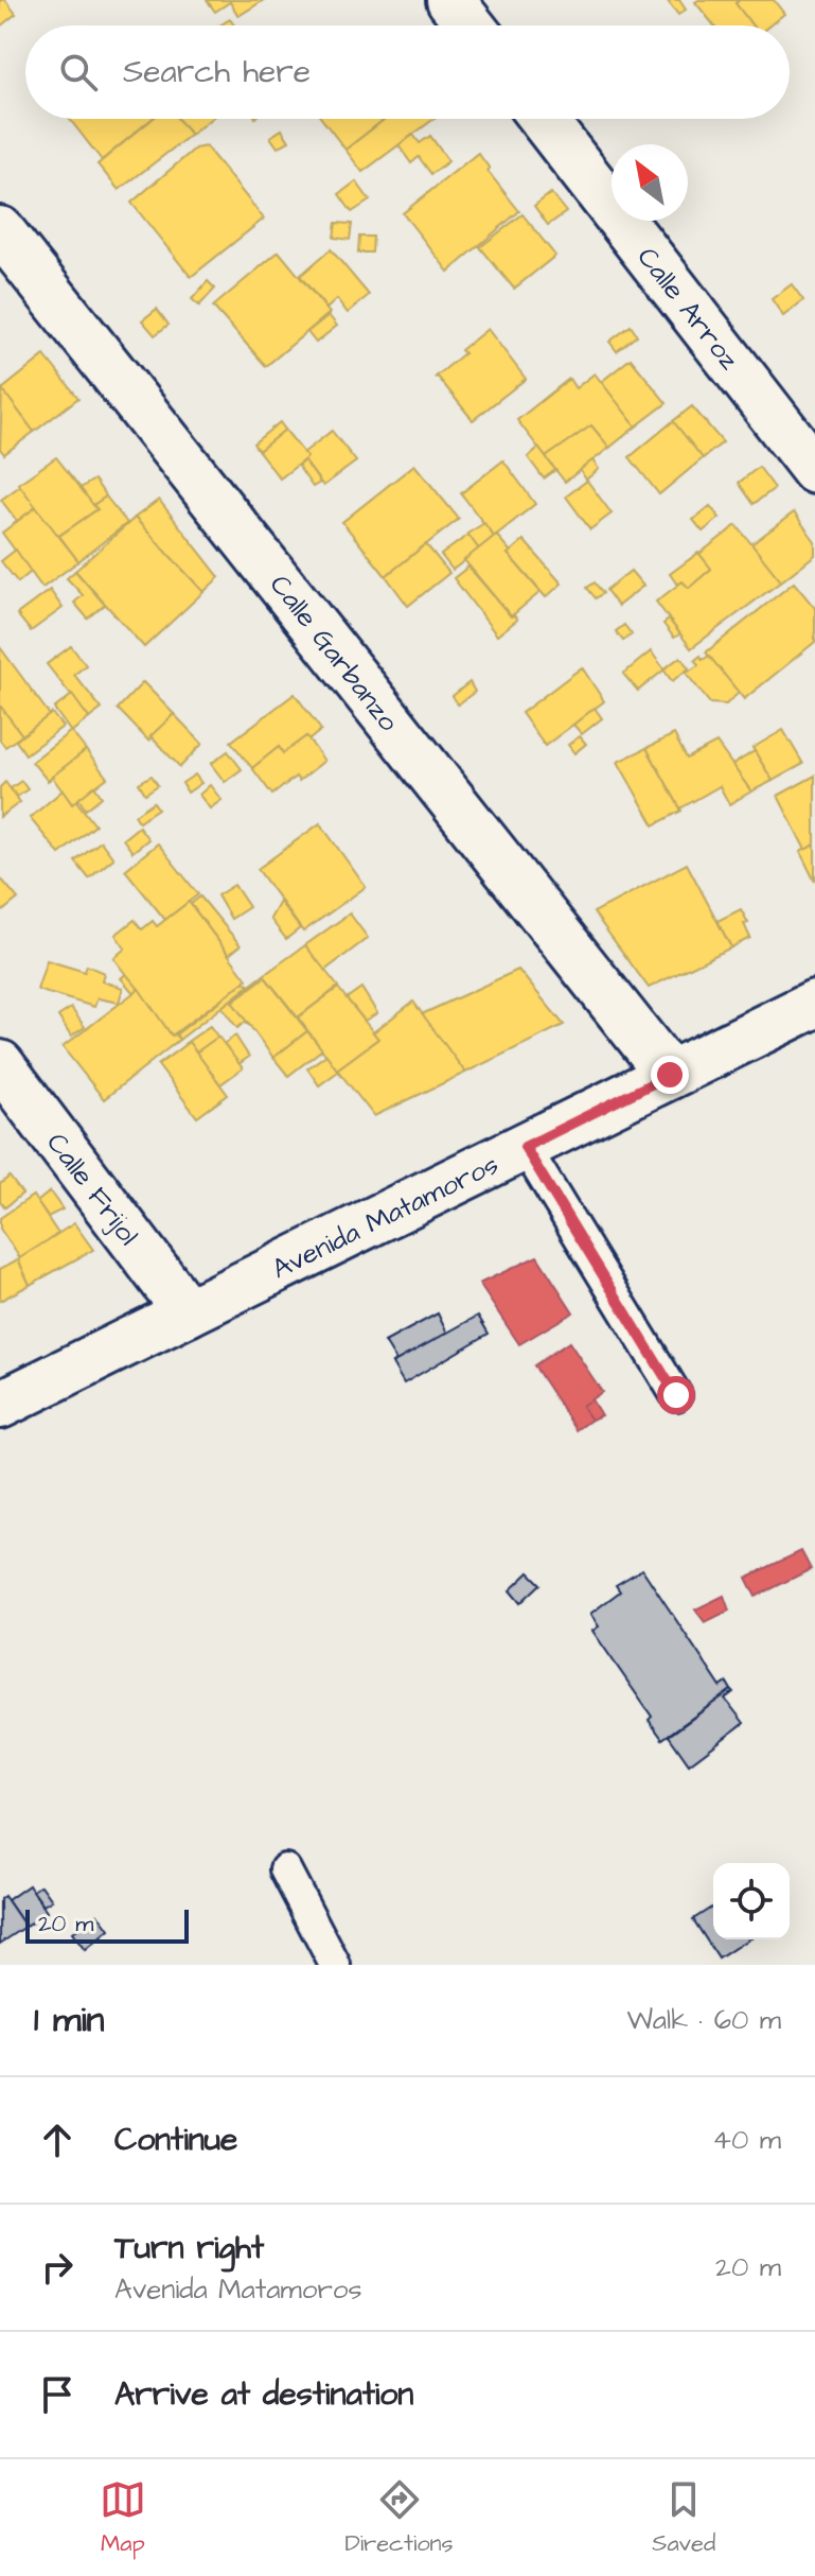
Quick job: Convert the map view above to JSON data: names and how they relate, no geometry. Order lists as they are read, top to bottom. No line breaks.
{"streets":{"street":["Calle Arroz","Calle Garbanzo","Calle Frijol","Avenida Matamoros"]},"crossings":[["Calle Garbanzo","Avenida Matamoros"],["Calle Frijol","Avenida Matamoros"]],"scale_bar":"20 m","north":"top left","page":{"search":"Search here","scale":"20 m","heading":["1 min","Walk · 60 m"],"list":[["Continue","40 m"],["Turn right","Avenida Matamoros","20 m"],"Arrive at destination"],"nav":["Map","Directions","Saved"]}}
